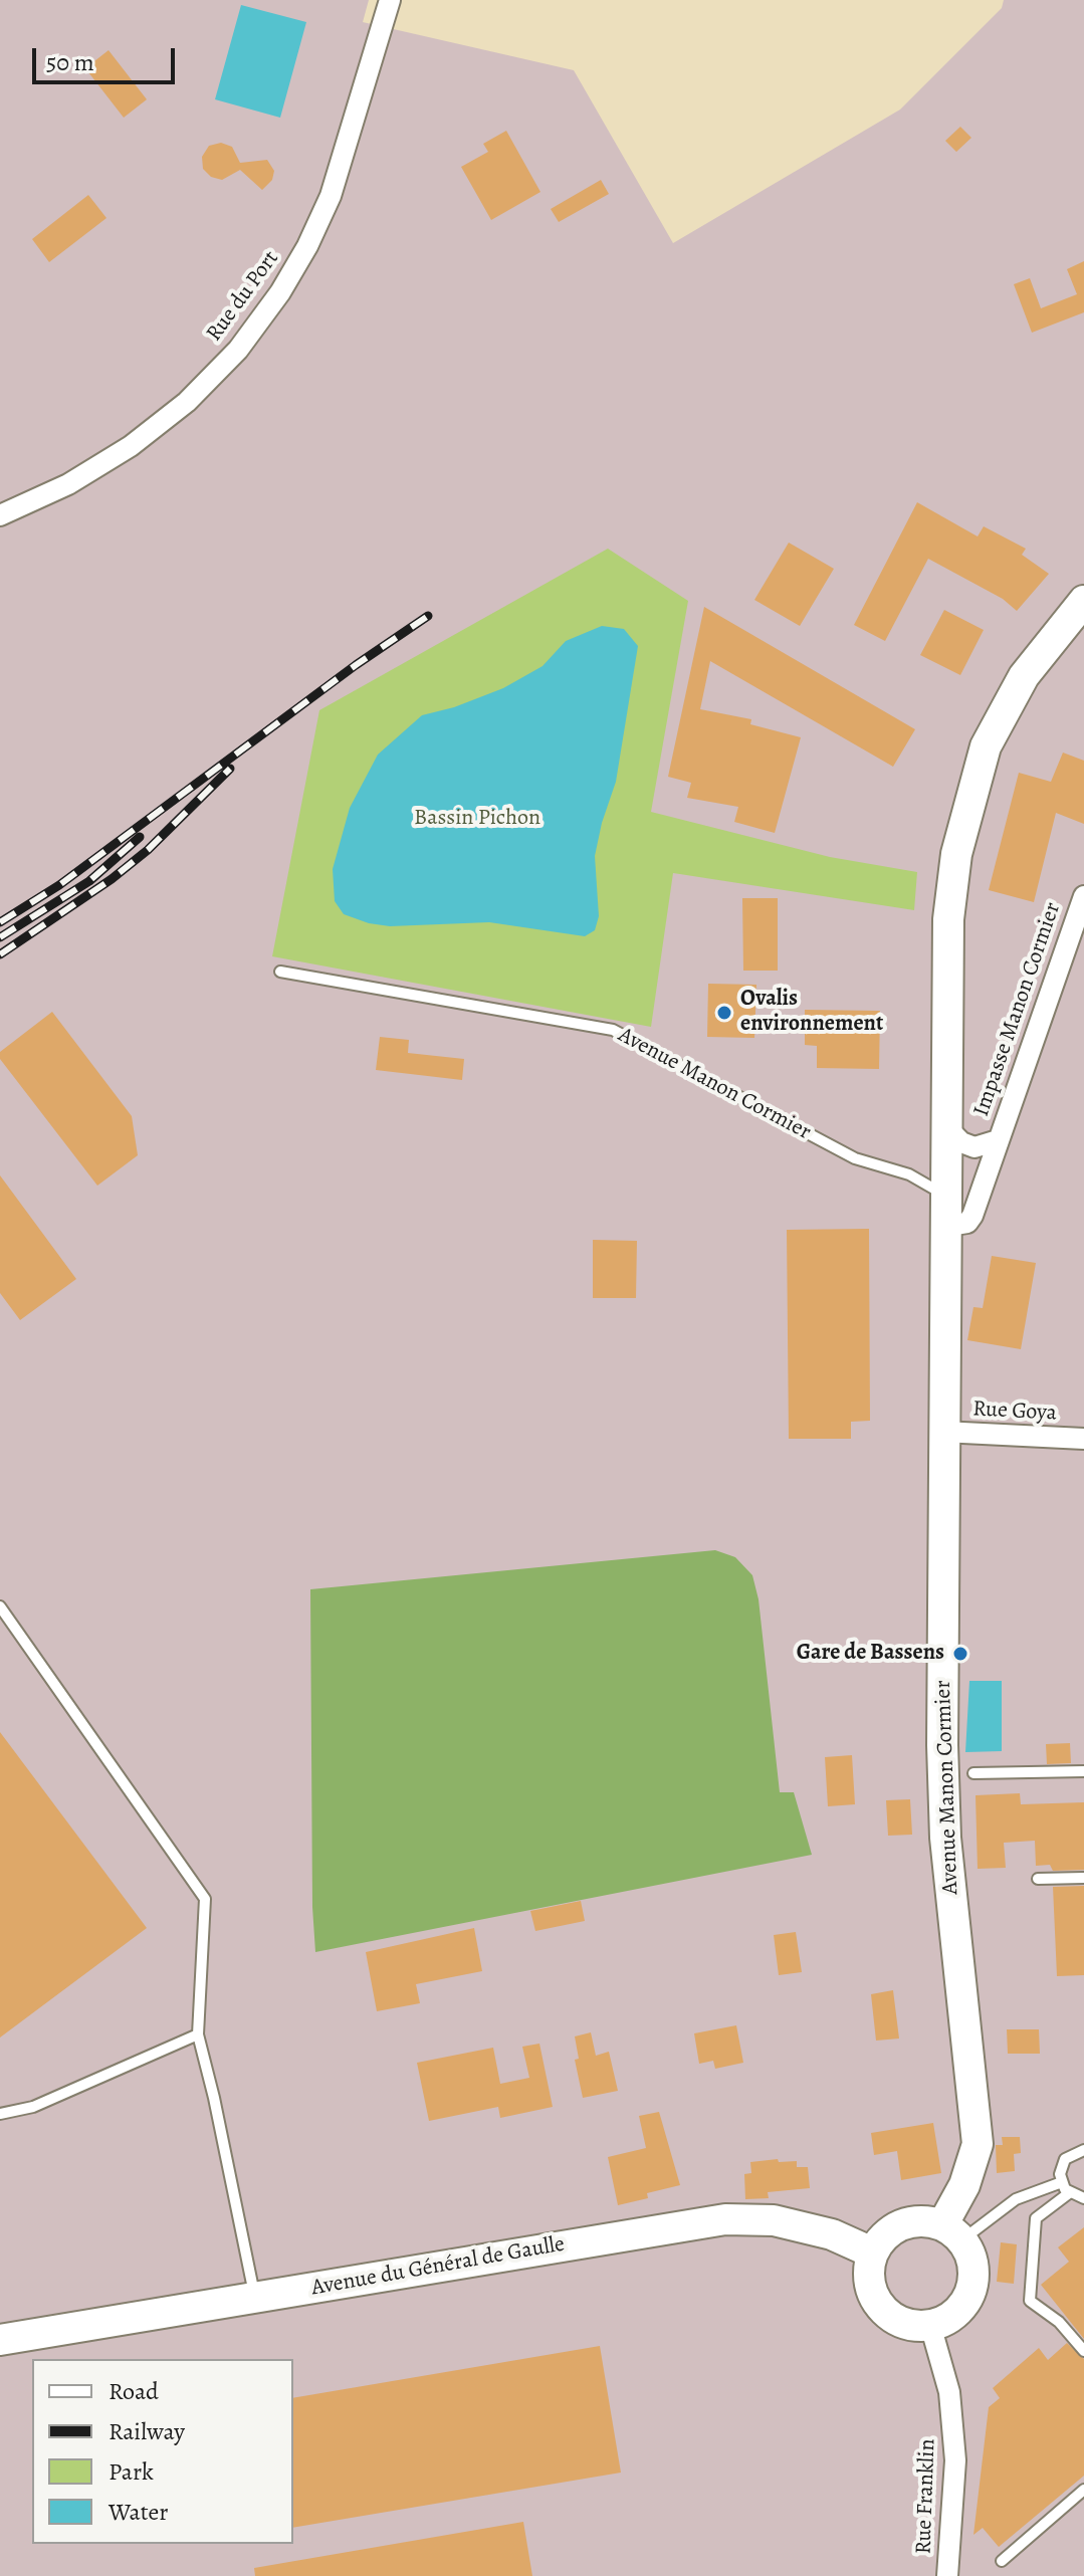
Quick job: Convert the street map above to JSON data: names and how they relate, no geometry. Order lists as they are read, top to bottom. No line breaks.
{"streets":{"street":["Rue du Port","Impasse Manon Cormier","Avenue Manon Cormier","Rue Goya","Avenue du Général de Gaulle","Rue Franklin"]},"crossings":[["Impasse Manon Cormier","Avenue Manon Cormier"],["Avenue Manon Cormier","Rue Goya"],["Avenue Manon Cormier","Avenue du Général de Gaulle"],["Avenue Manon Cormier","Rue Franklin"],["Avenue du Général de Gaulle","Rue Franklin"]],"parks":["Bassin Pichon"],"places":["Ovalis environnement","Gare de Bassens"],"legend":["Road","Railway","Park","Water"],"scale_bar":"50 m"}
